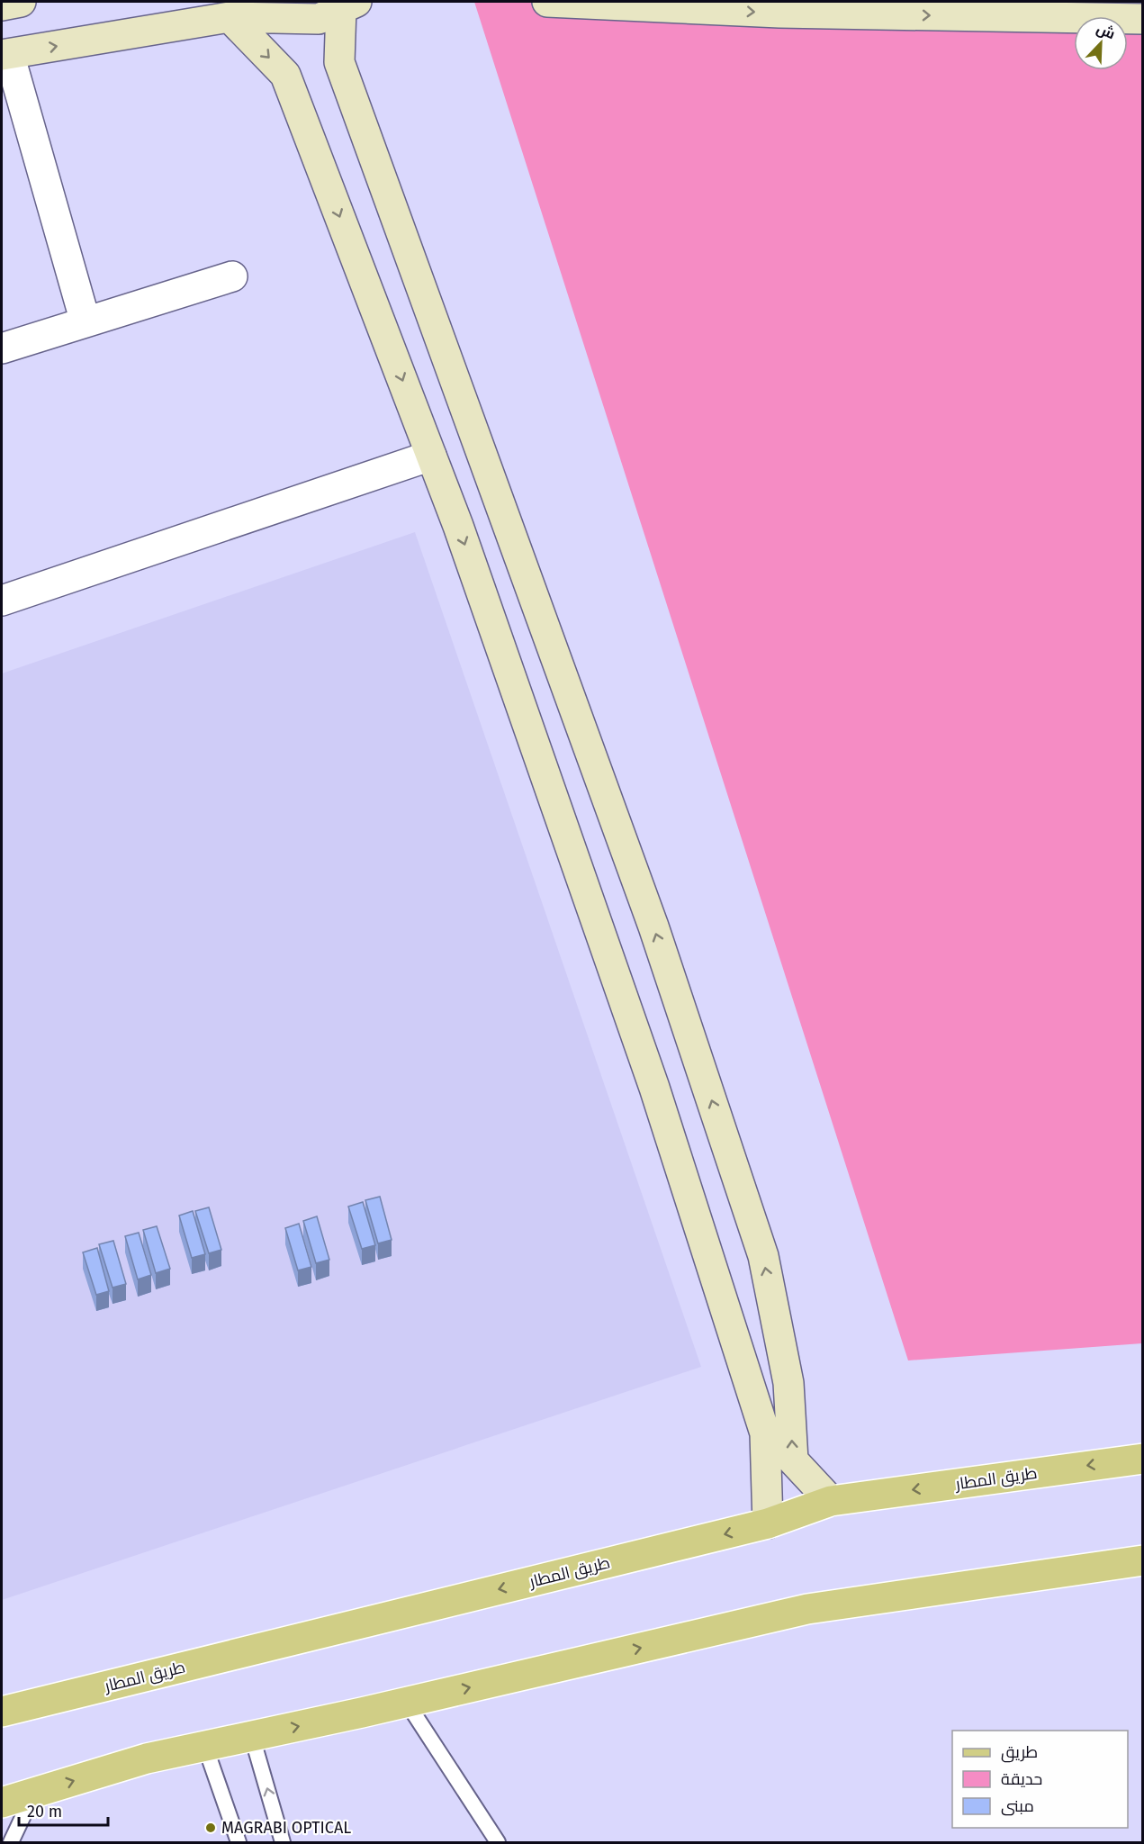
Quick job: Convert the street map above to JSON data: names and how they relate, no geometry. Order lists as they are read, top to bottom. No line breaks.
{"streets":{"main road":["طريق المطار"]},"places":["MAGRABI OPTICAL"],"legend":["طريق","حديقة","مبنى"],"scale_bar":"20 m","north":"top right"}
